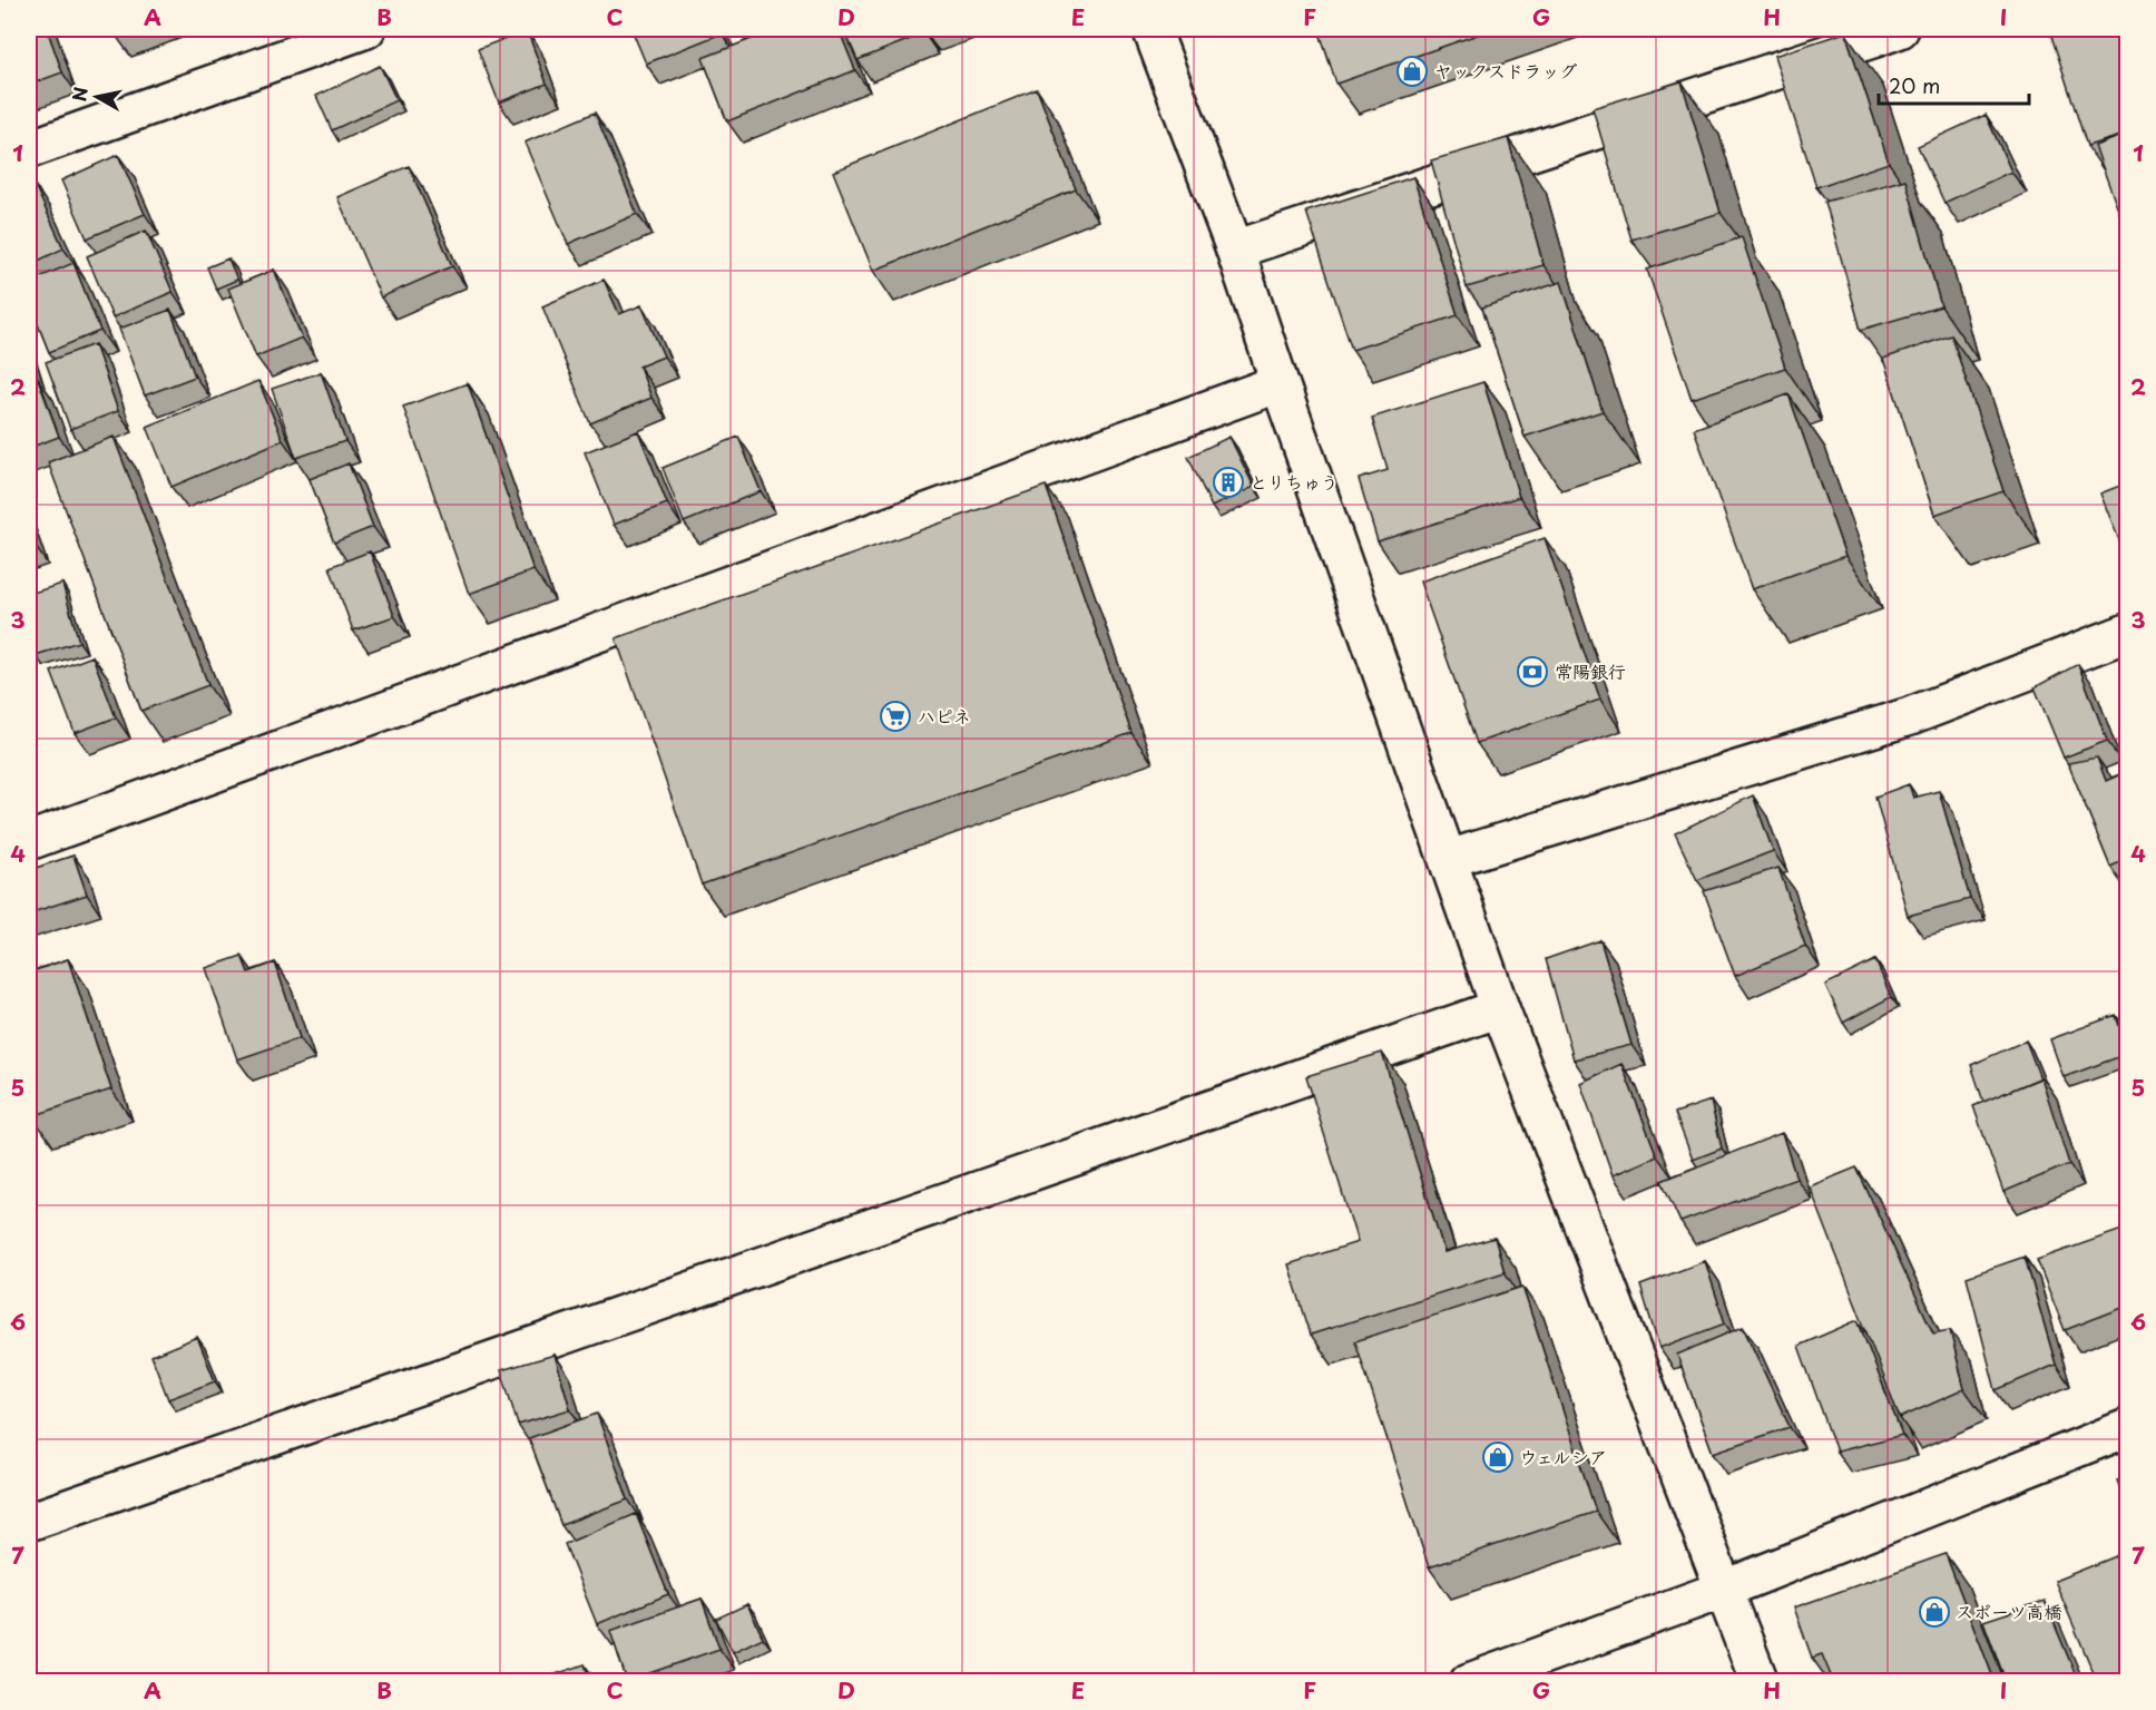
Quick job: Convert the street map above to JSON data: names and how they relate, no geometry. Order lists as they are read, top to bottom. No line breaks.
{"places":{"shop":["ヤックスドラッグ","ウェルシア","スポーツ高橋"],"building":["とりちゅう"],"bank":["常陽銀行"],"supermarket":["ハピネ"]},"scale_bar":"20 m","north":"left","grid":{"columns":["A","B","C","D","E","F","G","H","I"],"rows":["1","2","3","4","5","6","7"]}}
